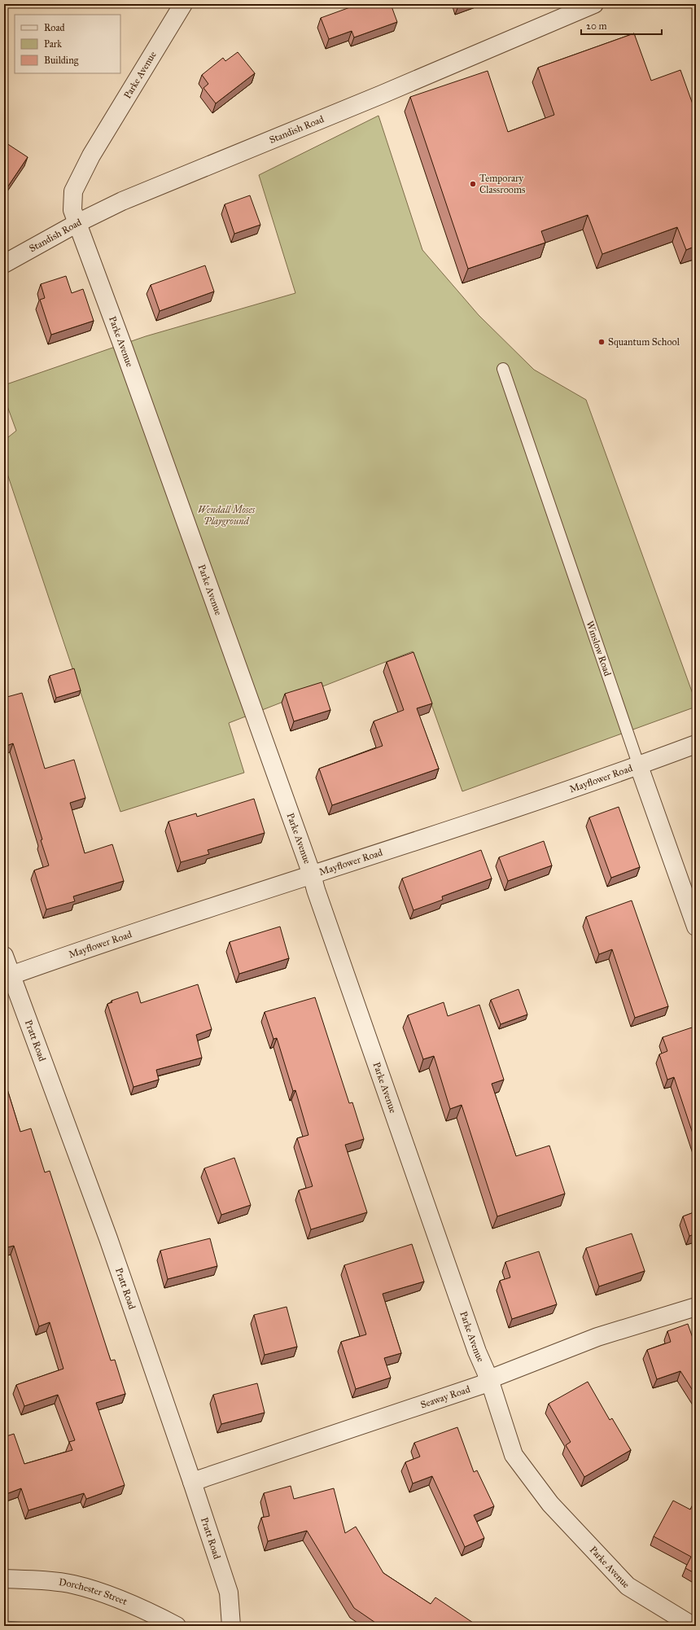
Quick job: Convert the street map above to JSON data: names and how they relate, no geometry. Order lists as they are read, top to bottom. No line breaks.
{"streets":{"street":["Parke Avenue","Standish Road","Winslow Road","Mayflower Road","Pratt Road","Seaway Road","Dorchester Street"]},"crossings":[["Parke Avenue","Standish Road"],["Parke Avenue","Mayflower Road"],["Parke Avenue","Seaway Road"],["Winslow Road","Mayflower Road"],["Mayflower Road","Pratt Road"],["Pratt Road","Seaway Road"]],"parks":["Wendall Moses Playground"],"places":["Temporary Classrooms","Squantum School"],"legend":["Road","Park","Building"],"scale_bar":"20 m"}
